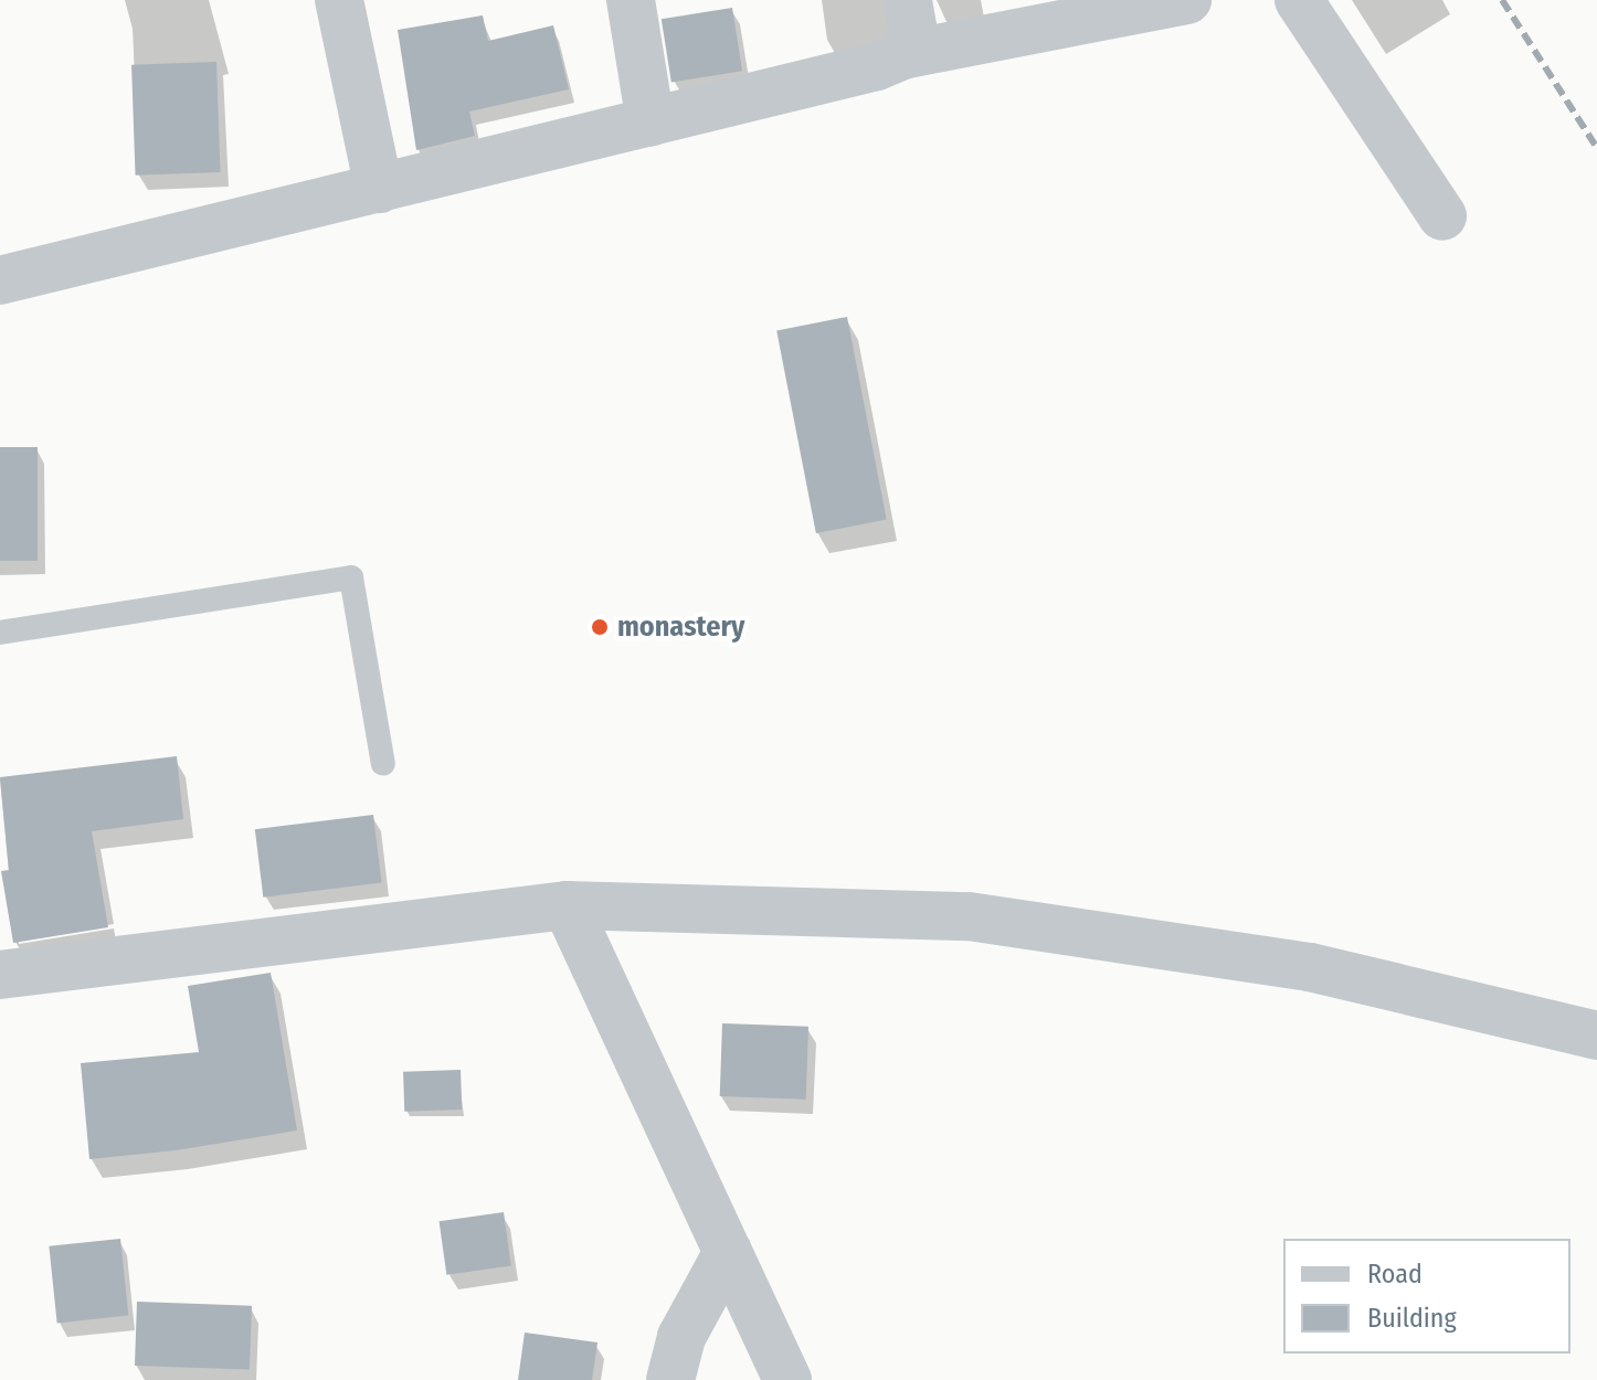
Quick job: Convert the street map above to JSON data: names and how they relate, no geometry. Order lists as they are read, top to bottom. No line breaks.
{"places":["monastery"],"legend":["Road","Building"]}
